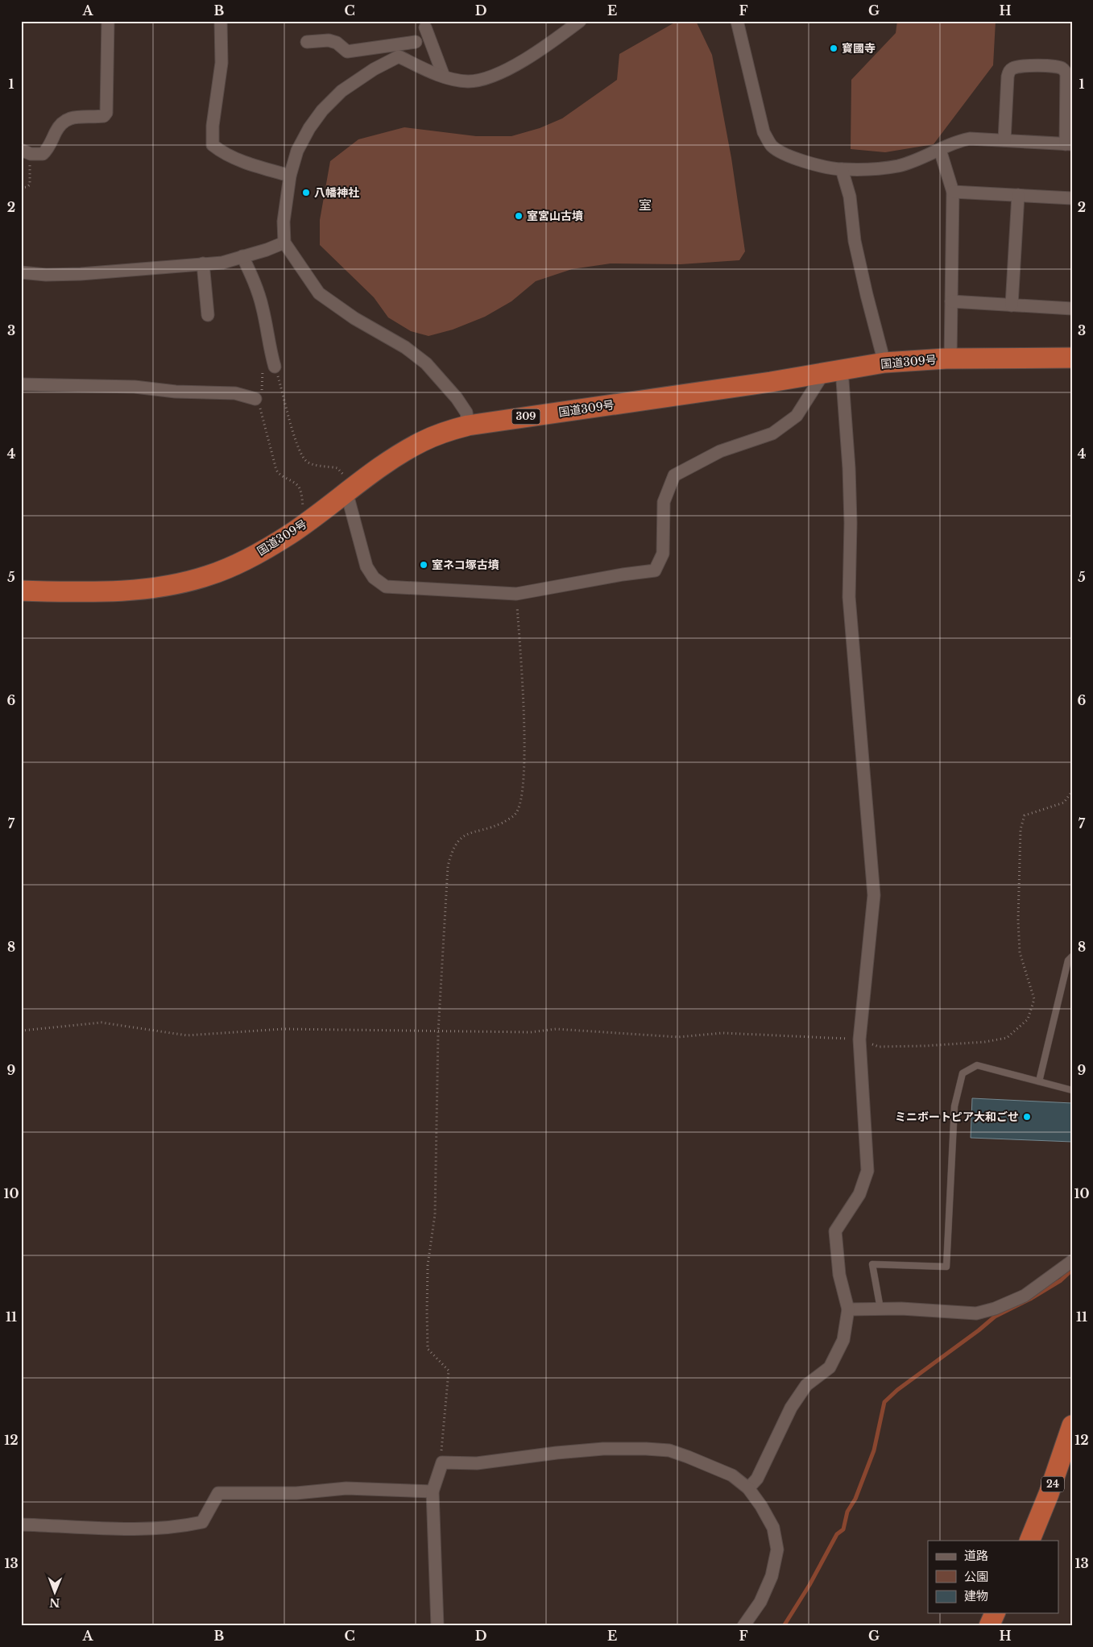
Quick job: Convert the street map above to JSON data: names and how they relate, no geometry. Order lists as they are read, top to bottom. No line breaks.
{"streets":{"highway":["国道309号","309","24"]},"districts":["室"],"places":["寳國寺","八幡神社","室宮山古墳","室ネコ塚古墳","ミニボートピア大和ごせ"],"legend":["道路","公園","建物"],"north":"bottom","grid":{"columns":["A","B","C","D","E","F","G","H"],"rows":["1","2","3","4","5","6","7","8","9","10","11","12","13"]}}
